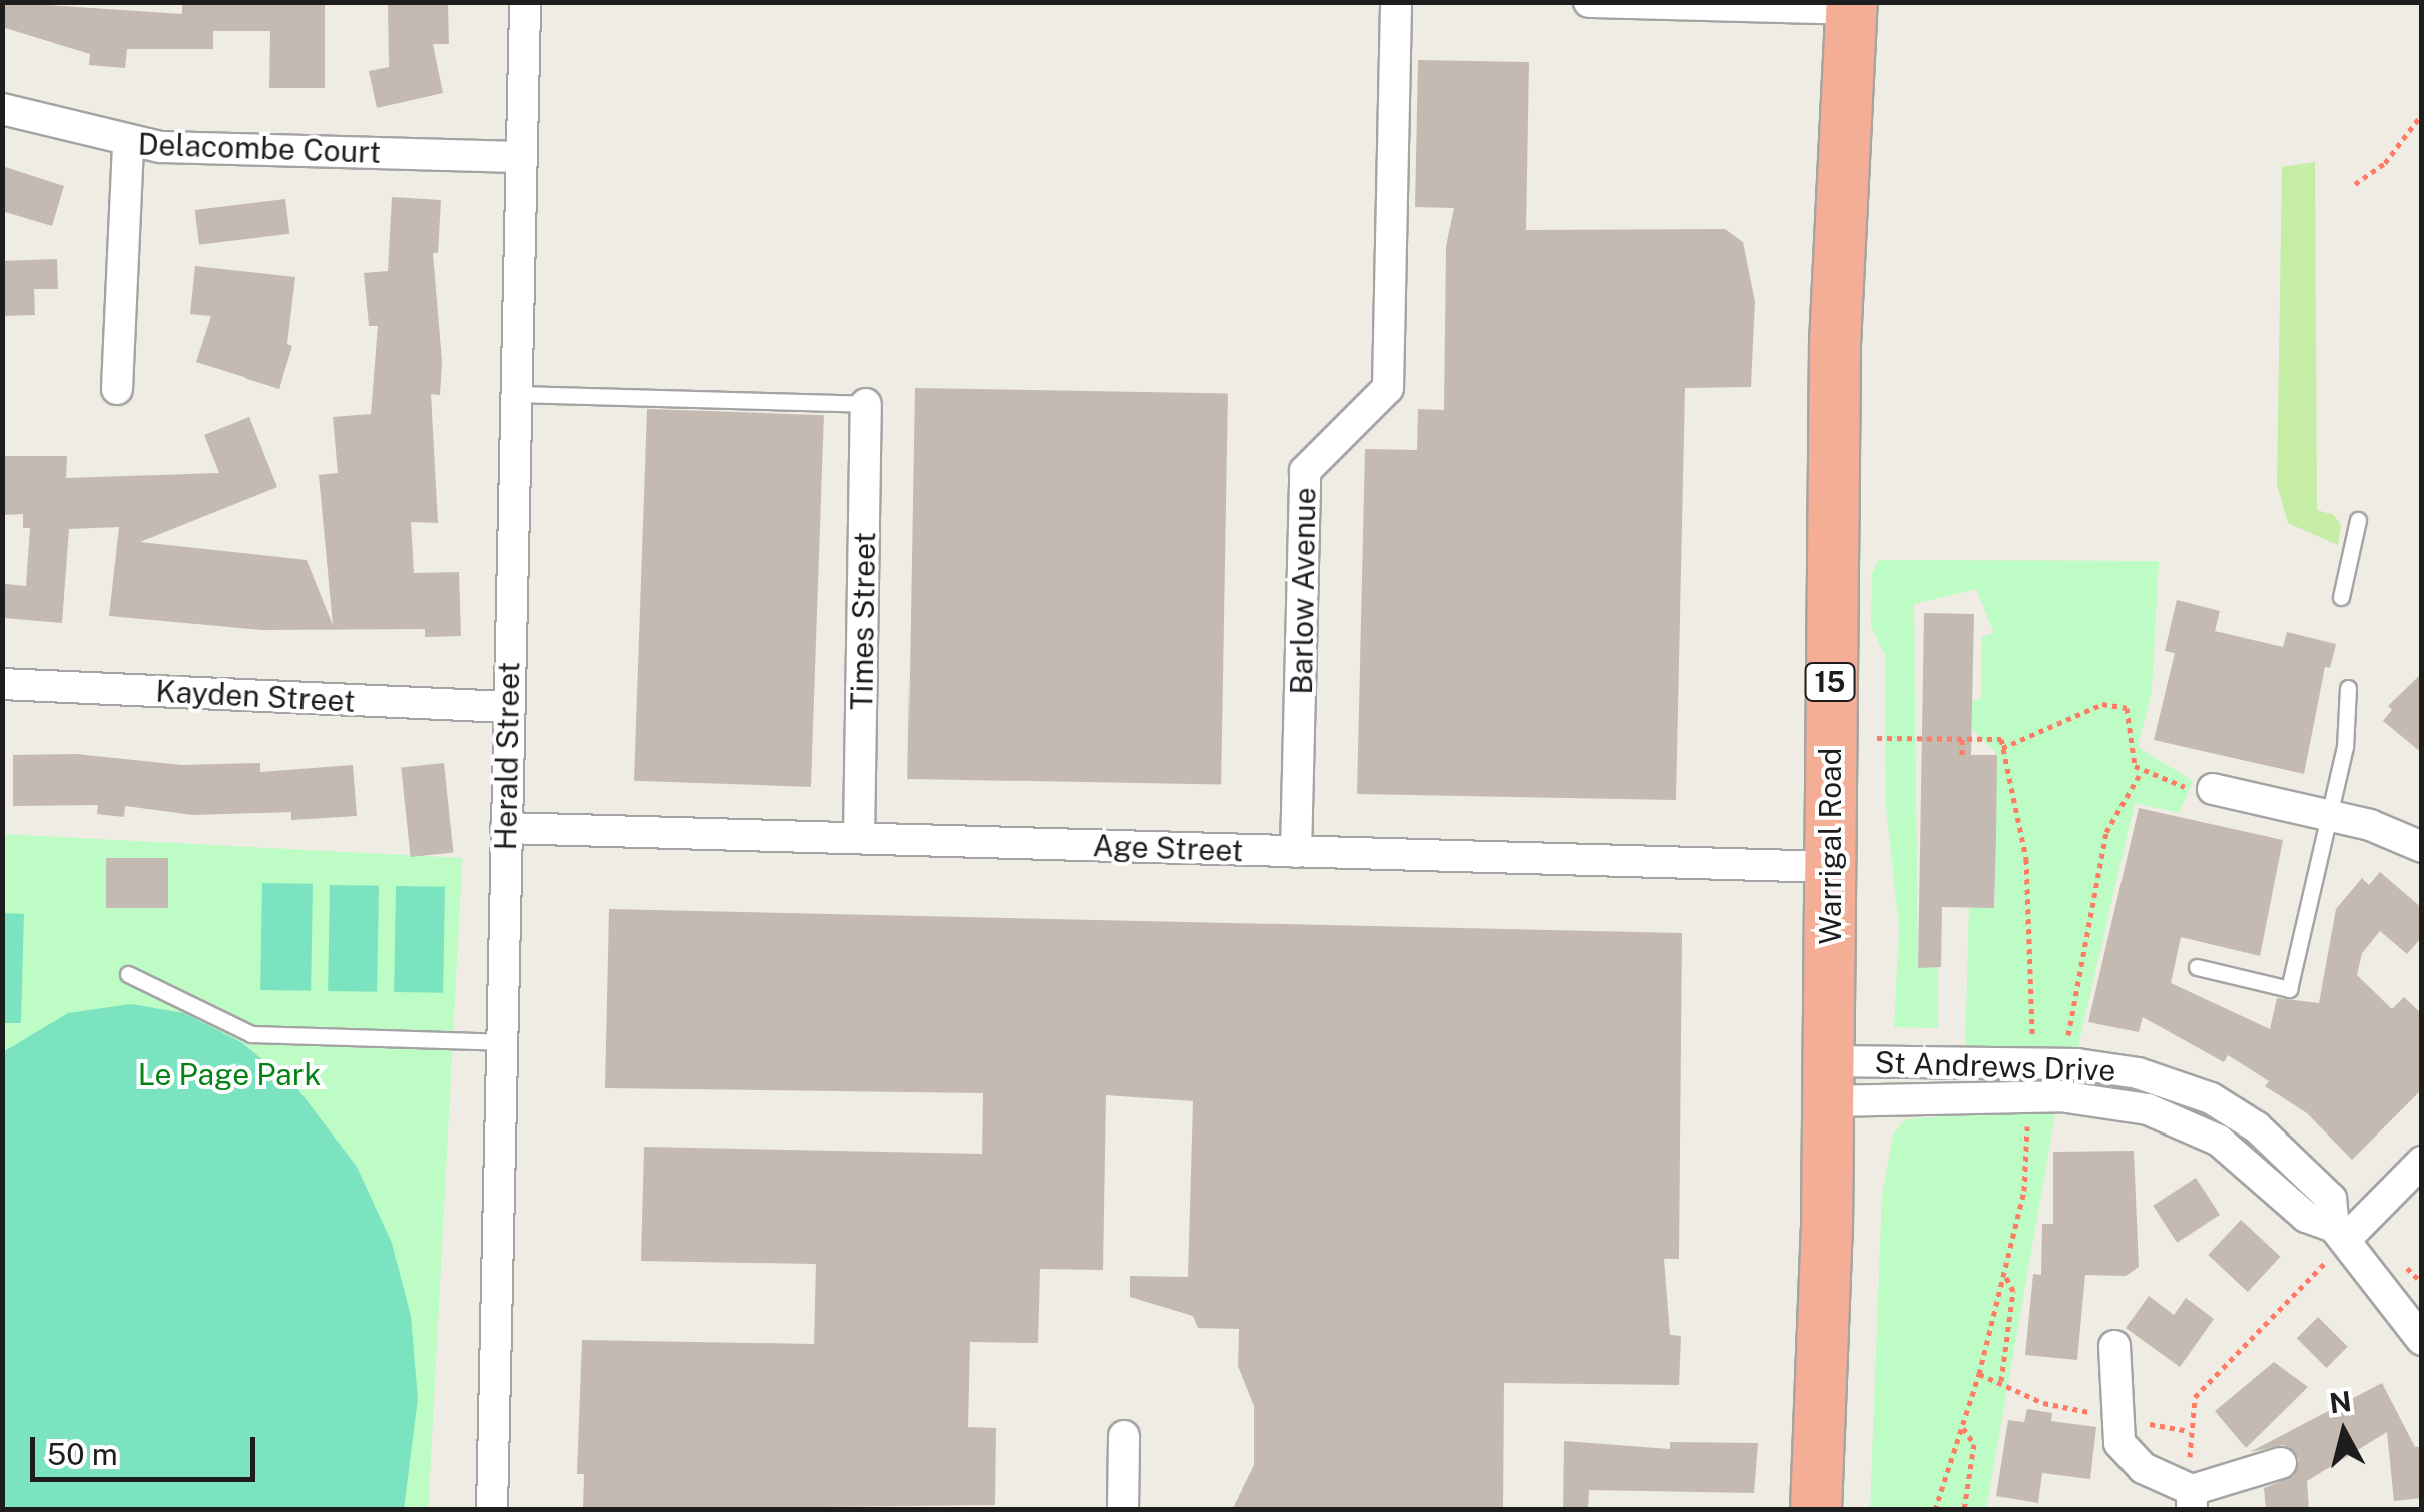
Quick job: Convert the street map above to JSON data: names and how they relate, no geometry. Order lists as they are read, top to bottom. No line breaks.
{"streets":{"highway":["15","Warrigal Road"],"street":["Delacombe Court","Barlow Avenue","Times Street","Kayden Street","Herald Street","Age Street","St Andrews Drive"]},"crossings":[["Delacombe Court","Herald Street"],["Barlow Avenue","Age Street"],["Times Street","Age Street"],["Kayden Street","Herald Street"],["Herald Street","Age Street"],["Warrigal Road","Age Street"],["Warrigal Road","St Andrews Drive"]],"parks":["Le Page Park"],"scale_bar":"50 m","north":"top"}
